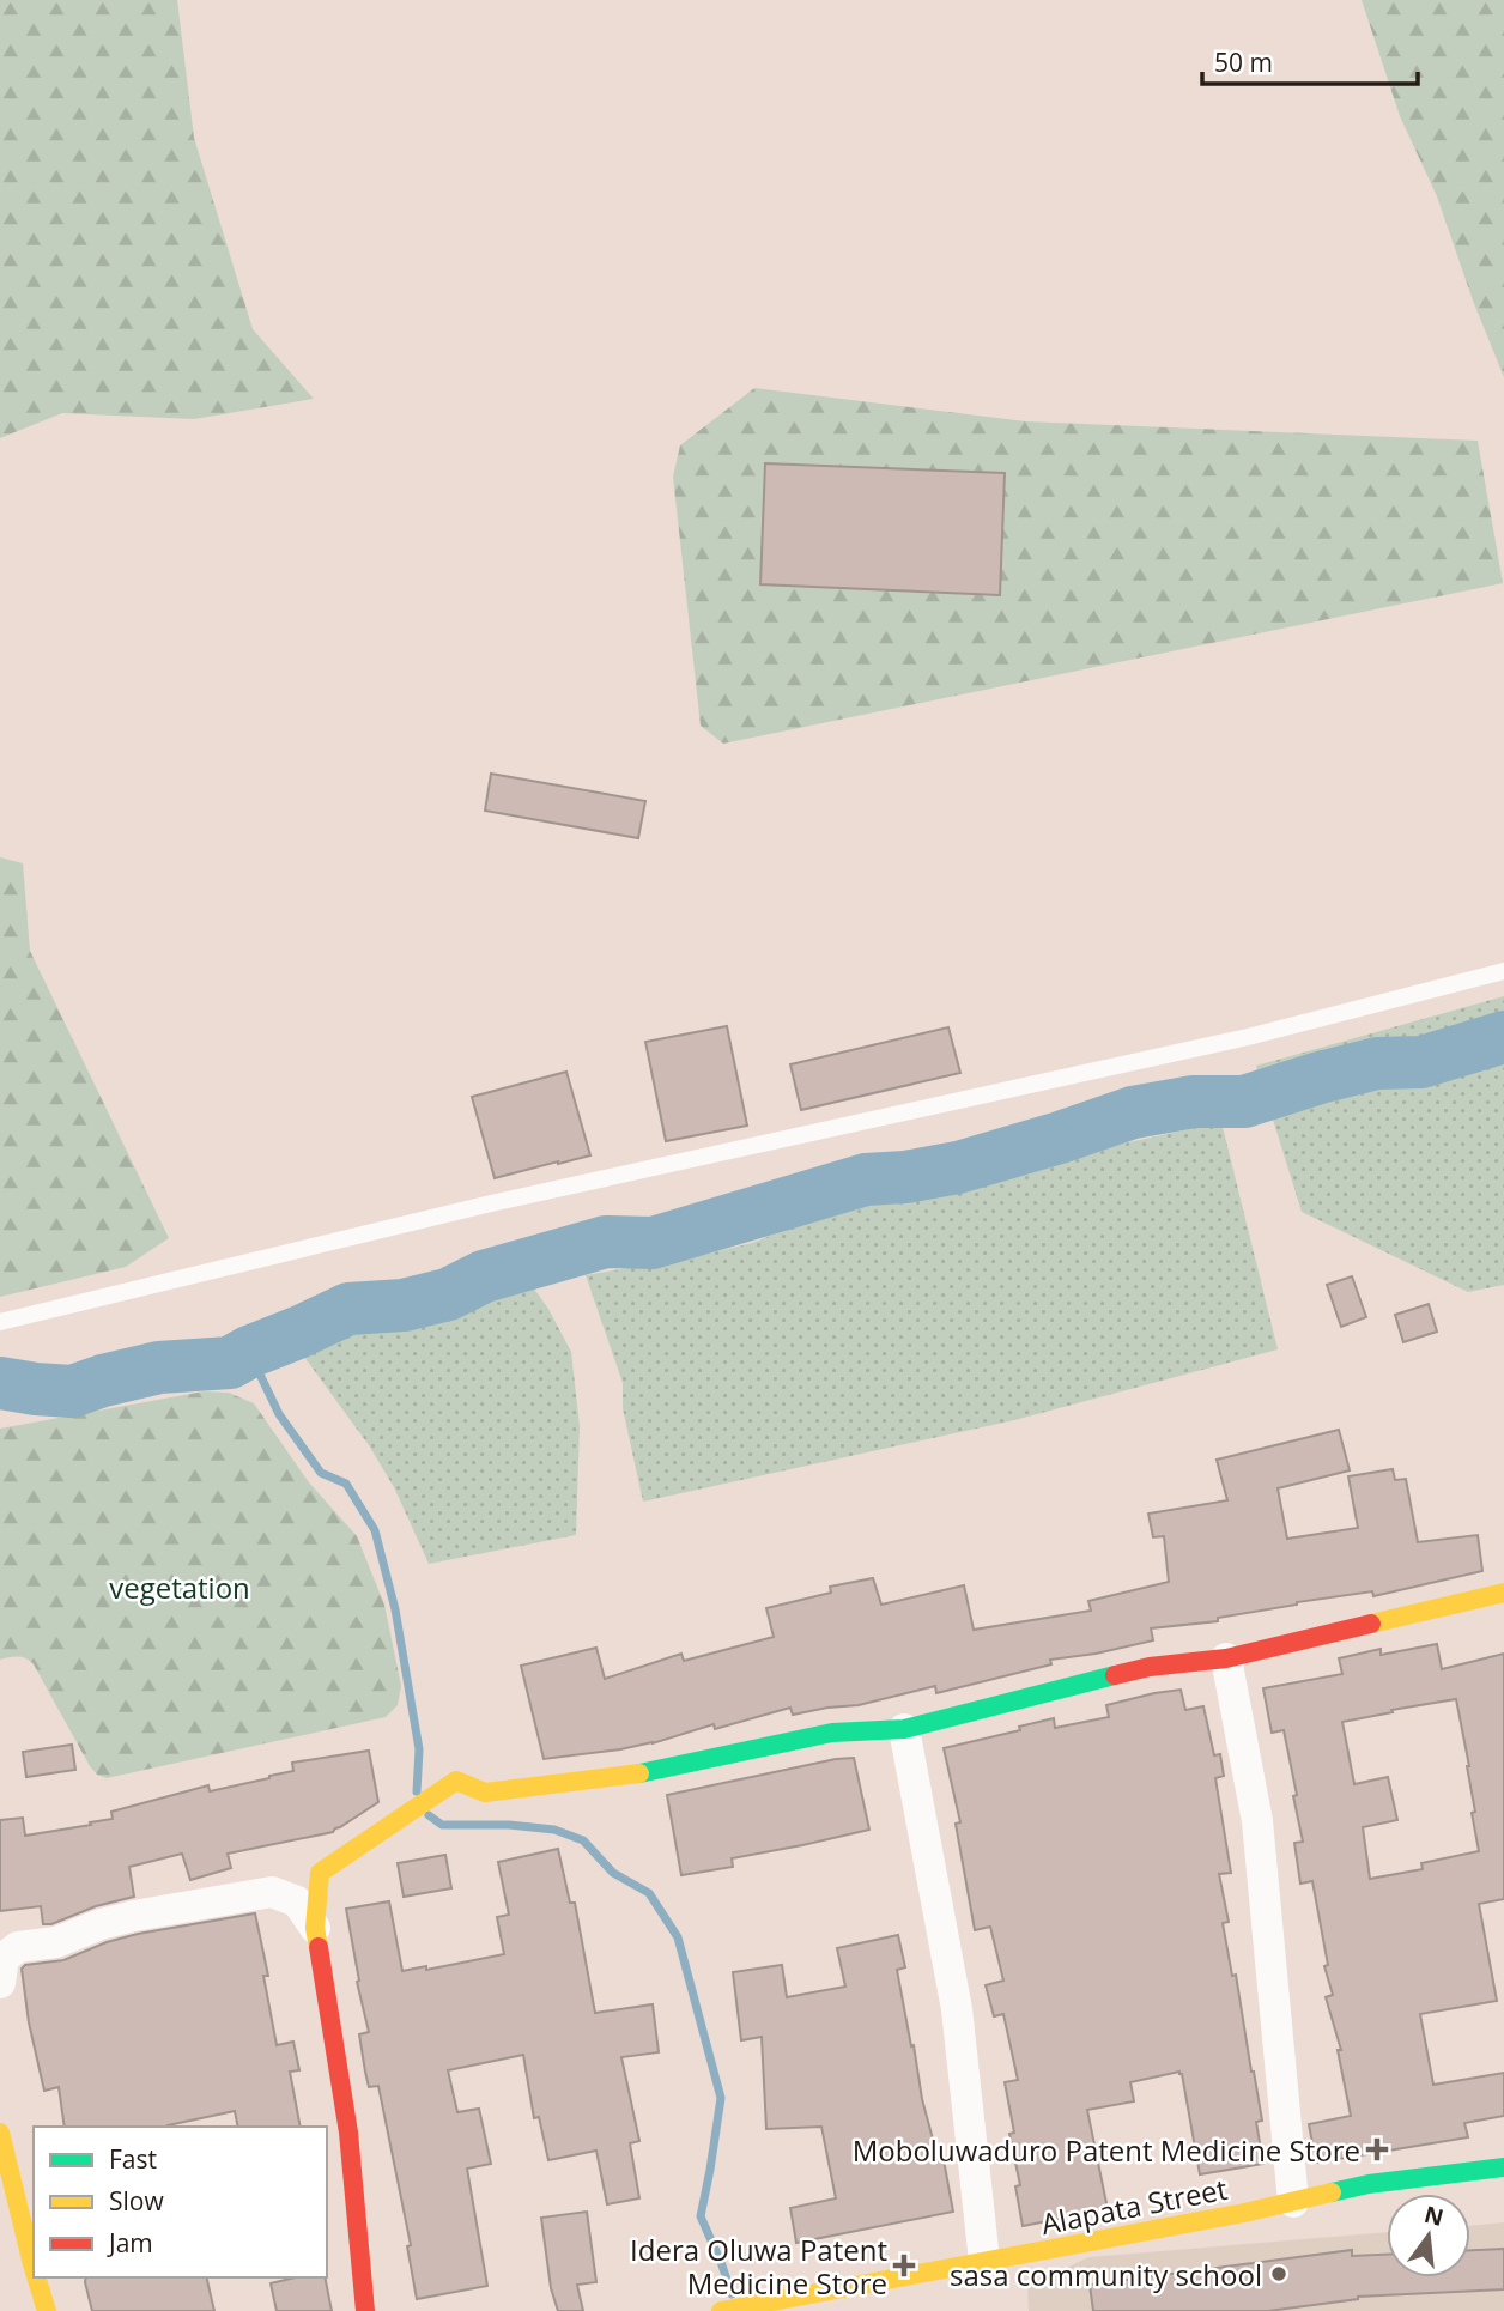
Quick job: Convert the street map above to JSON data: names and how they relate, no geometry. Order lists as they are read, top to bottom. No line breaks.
{"streets":{"street":["Alapata Street"]},"parks":["vegetation"],"places":{"health":["Moboluwaduro Patent Medicine Store","Idera Oluwa Patent Medicine Store"],"other":["sasa community school"]},"legend":["Fast","Slow","Jam"],"scale_bar":"50 m","north":"top"}
